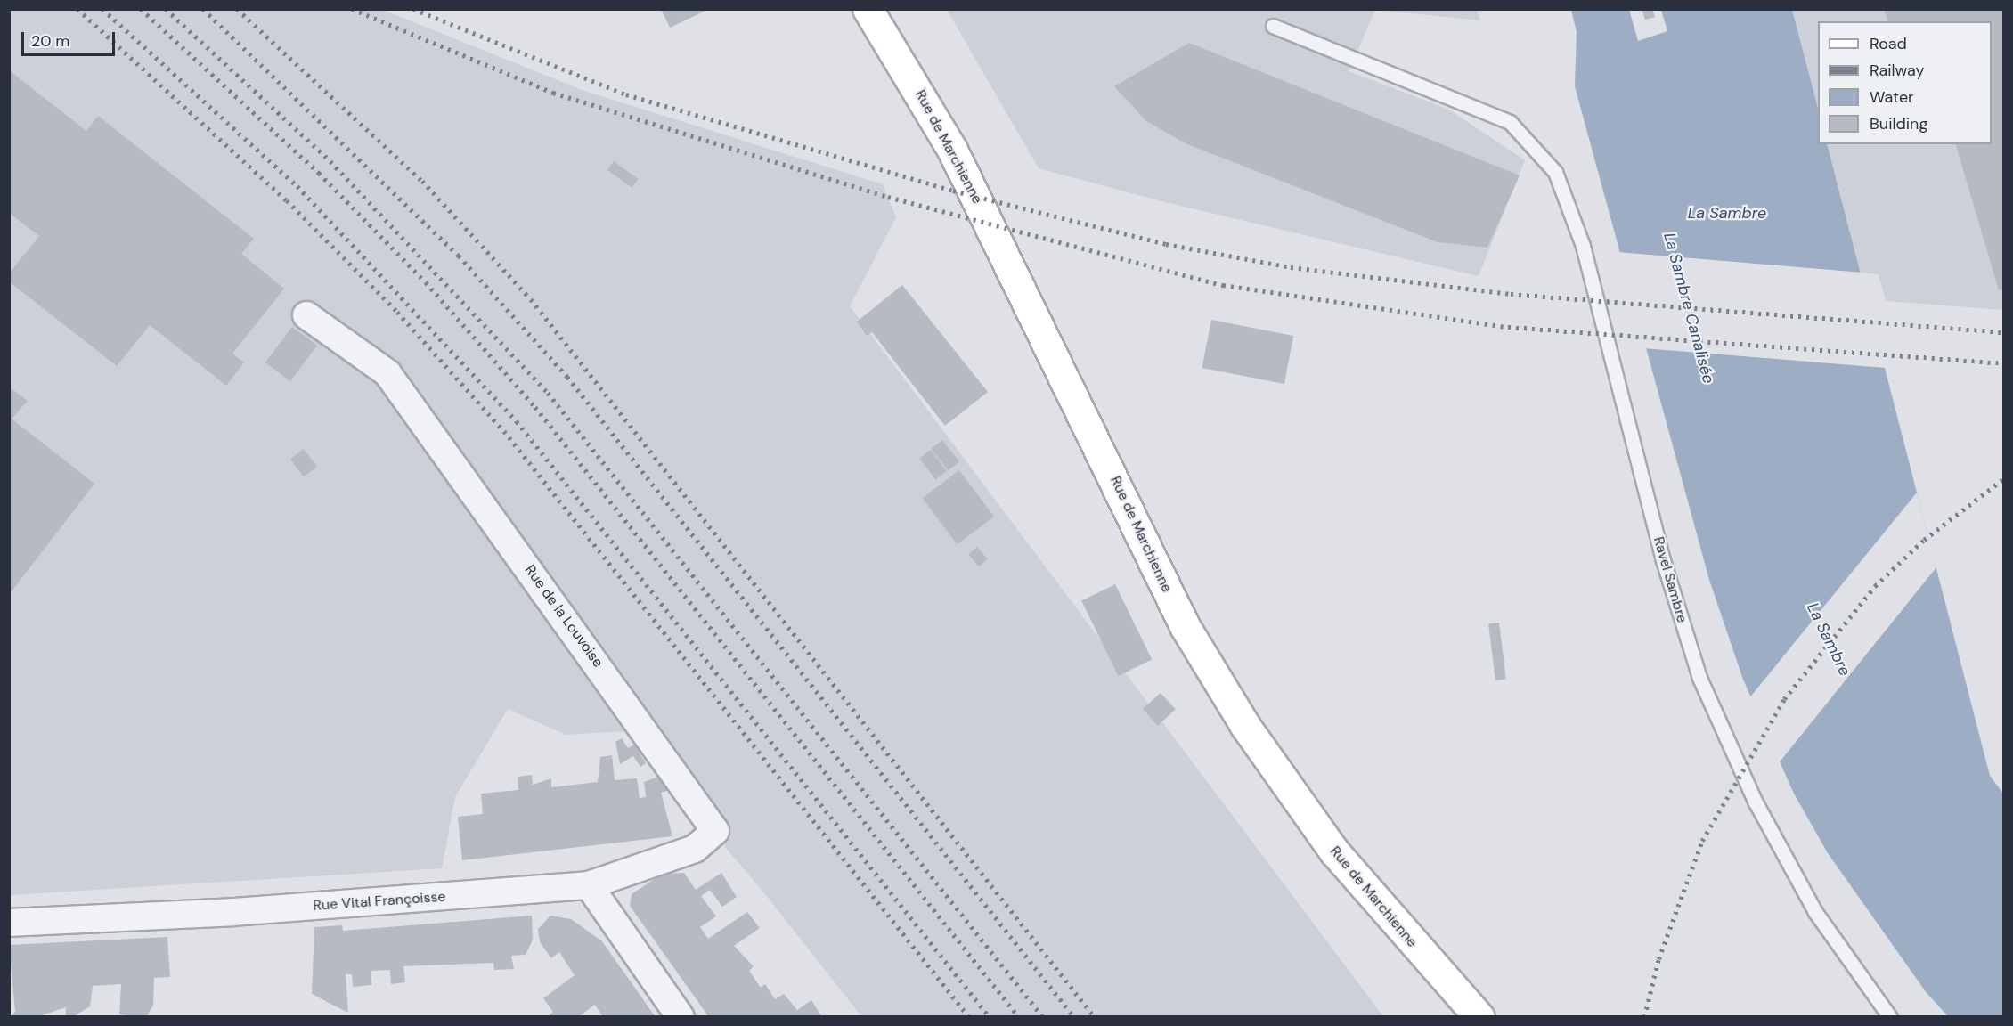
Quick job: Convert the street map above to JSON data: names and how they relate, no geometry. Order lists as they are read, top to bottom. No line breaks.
{"streets":{"main road":["Rue de Marchienne"],"street":["Rue de la Louvoise","Rue Vital Françoisse"],"lane":["Ravel Sambre"]},"crossings":[["Rue de la Louvoise","Rue Vital Françoisse"]],"water":["La Sambre","La Sambre Canalisée"],"legend":["Road","Railway","Water","Building"],"scale_bar":"20 m"}
